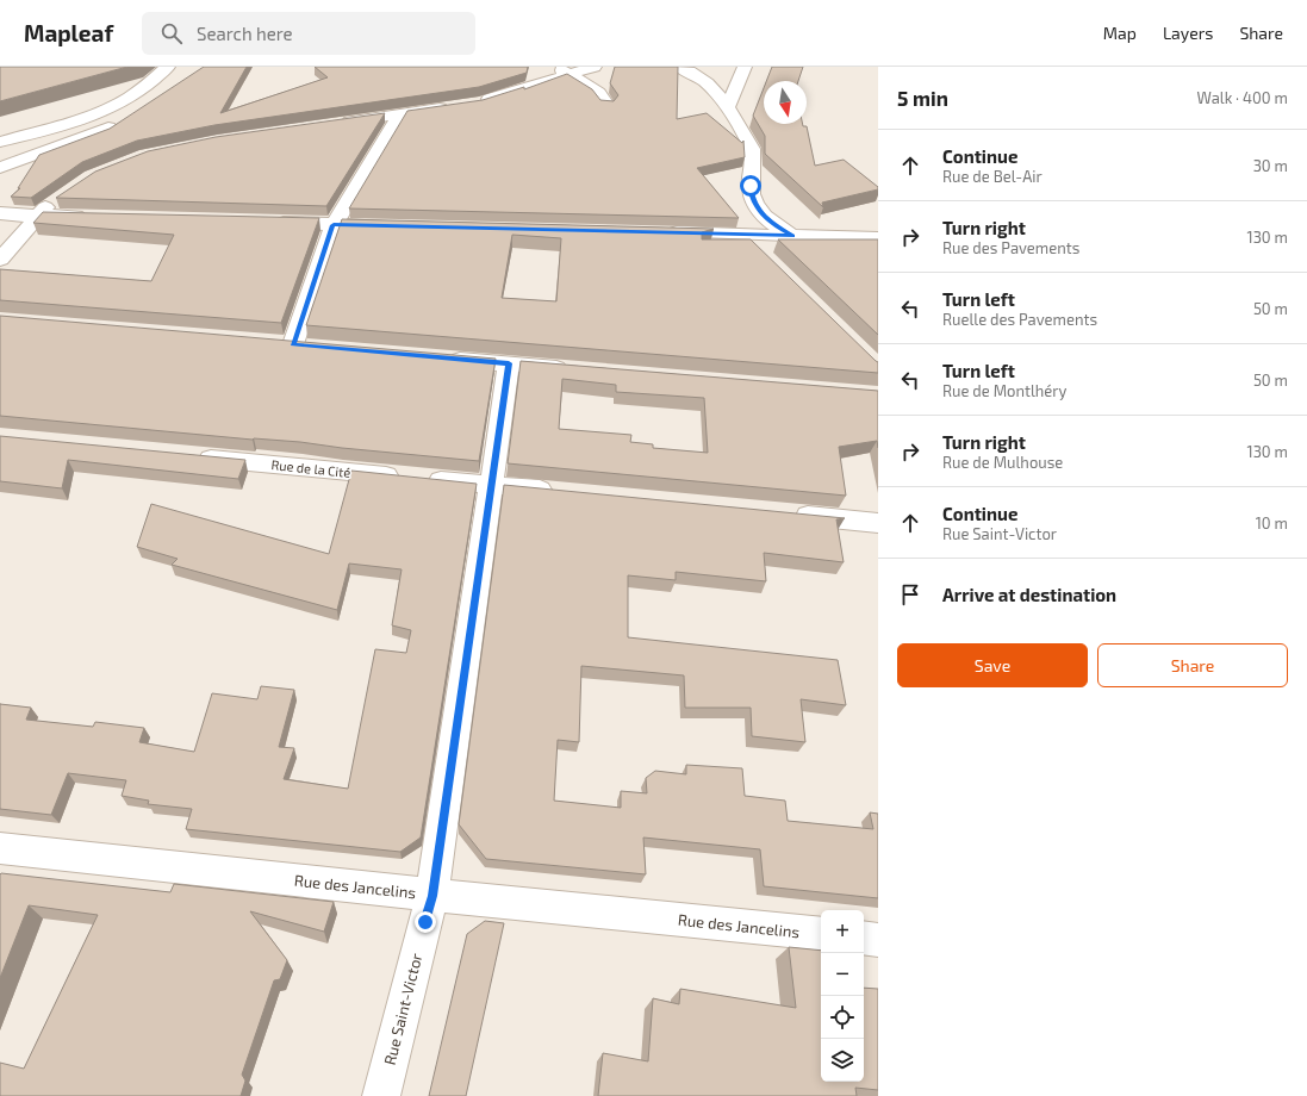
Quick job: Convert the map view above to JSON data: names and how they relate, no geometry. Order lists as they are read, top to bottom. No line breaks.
{"streets":{"street":["Rue de la Cité","Rue des Jancelins","Rue Saint-Victor"]},"crossings":[["Rue de la Cité","Rue Saint-Victor"],["Rue des Jancelins","Rue Saint-Victor"]],"north":"bottom","page":{"header":"Mapleaf","search":"Search here","nav":["Map","Layers","Share"],"heading":["5 min","Walk · 400 m"],"list":[["Continue","Rue de Bel-Air","30 m"],["Turn right","Rue des Pavements","130 m"],["Turn left","Ruelle des Pavements","50 m"],["Turn left","Rue de Montlhéry","50 m"],["Turn right","Rue de Mulhouse","130 m"],["Continue","Rue Saint-Victor","10 m"],"Arrive at destination"],"buttons":["Save","Share"],"map_buttons":["+","−"]}}
